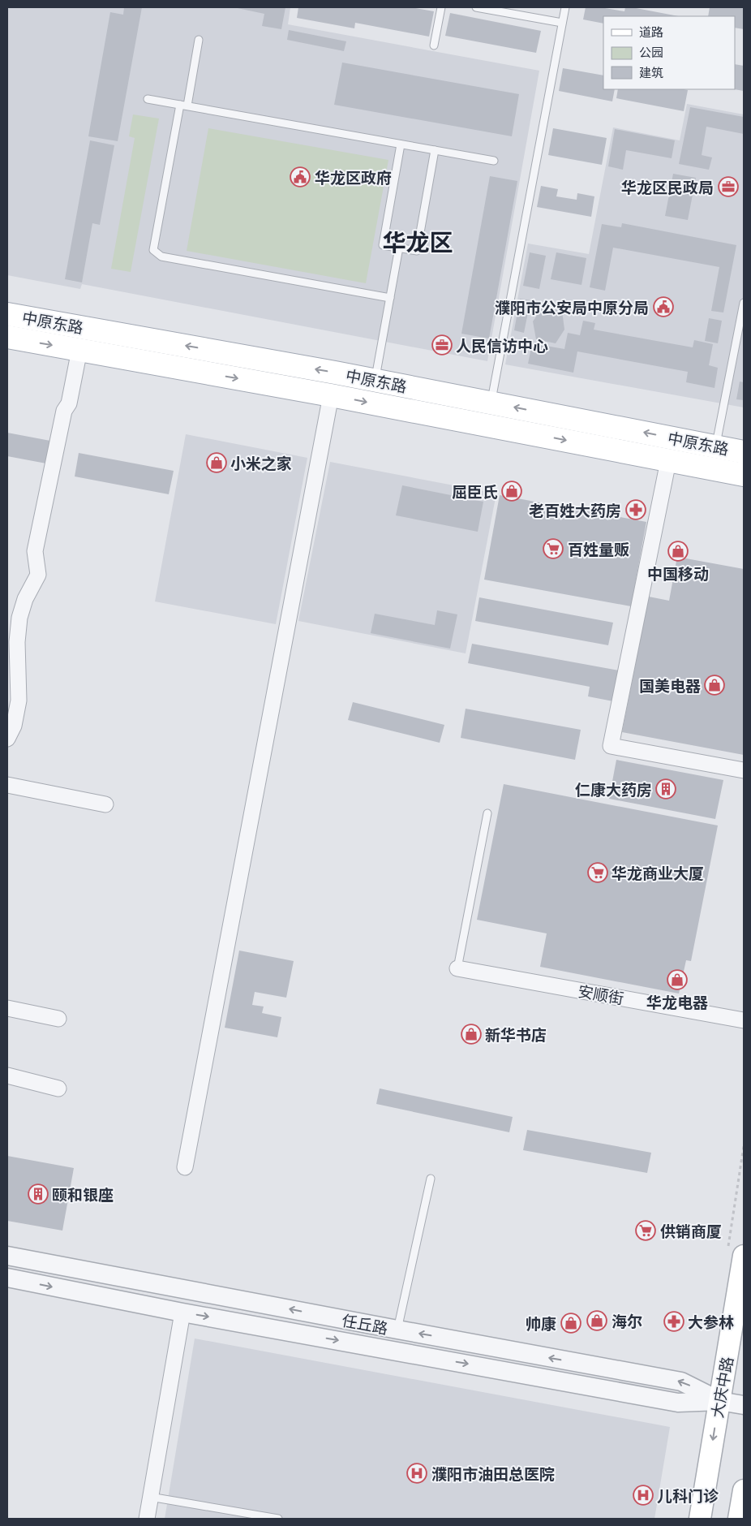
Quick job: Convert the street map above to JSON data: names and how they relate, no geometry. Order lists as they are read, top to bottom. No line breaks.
{"streets":{"main road":["中原东路","大庆中路"],"street":["安顺街","任丘路"]},"crossings":[["任丘路","大庆中路"]],"one_way":["大庆中路"],"districts":["华龙区"],"places":{"public building":["华龙区政府","濮阳市公安局中原分局"],"office":["华龙区民政局","人民信访中心"],"shop":["小米之家","屈臣氏","中国移动","国美电器","华龙电器","新华书店","海尔","帅康"],"pharmacy":["老百姓大药房","大参林"],"supermarket":["百姓量贩","华龙商业大厦","供销商厦"],"building":["仁康大药房","颐和银座"],"hospital":["濮阳市油田总医院","儿科门诊"]},"legend":["道路","公园","建筑"]}
